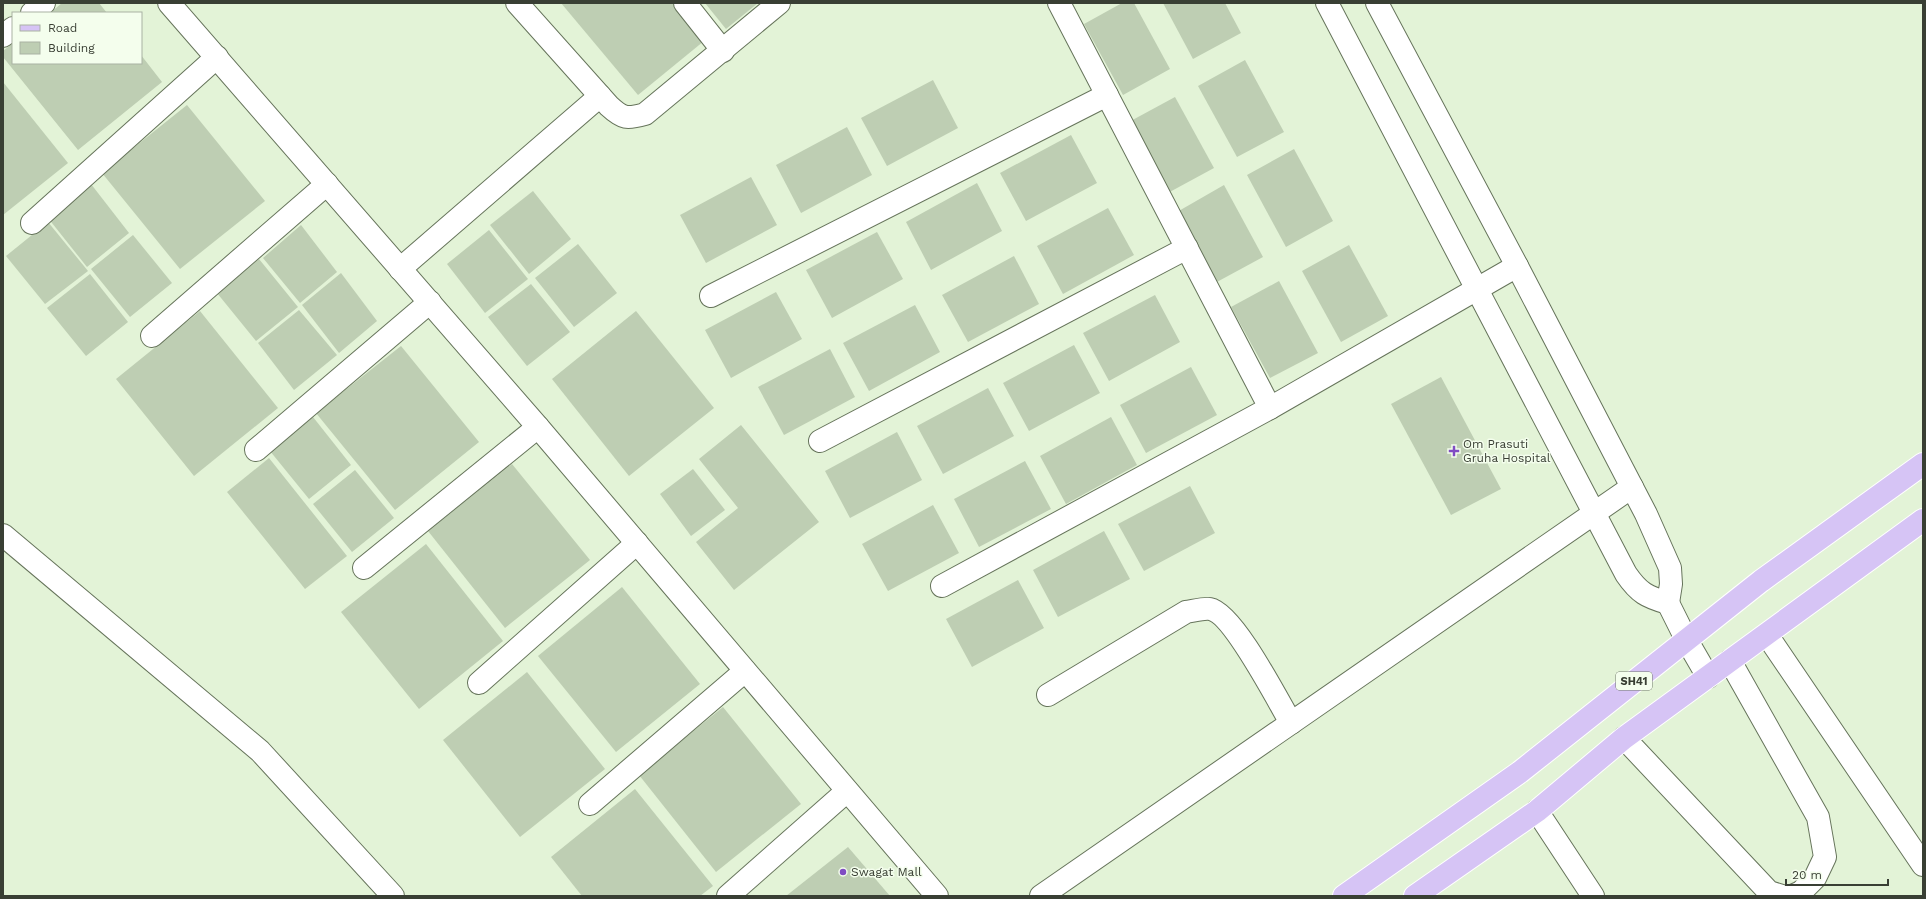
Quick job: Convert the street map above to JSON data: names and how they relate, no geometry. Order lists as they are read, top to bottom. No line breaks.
{"streets":{"main road":["SH41"]},"places":{"health":["Om Prasuti Gruha Hospital"],"other":["Swagat Mall"]},"legend":["Road","Building"],"scale_bar":"20 m"}
